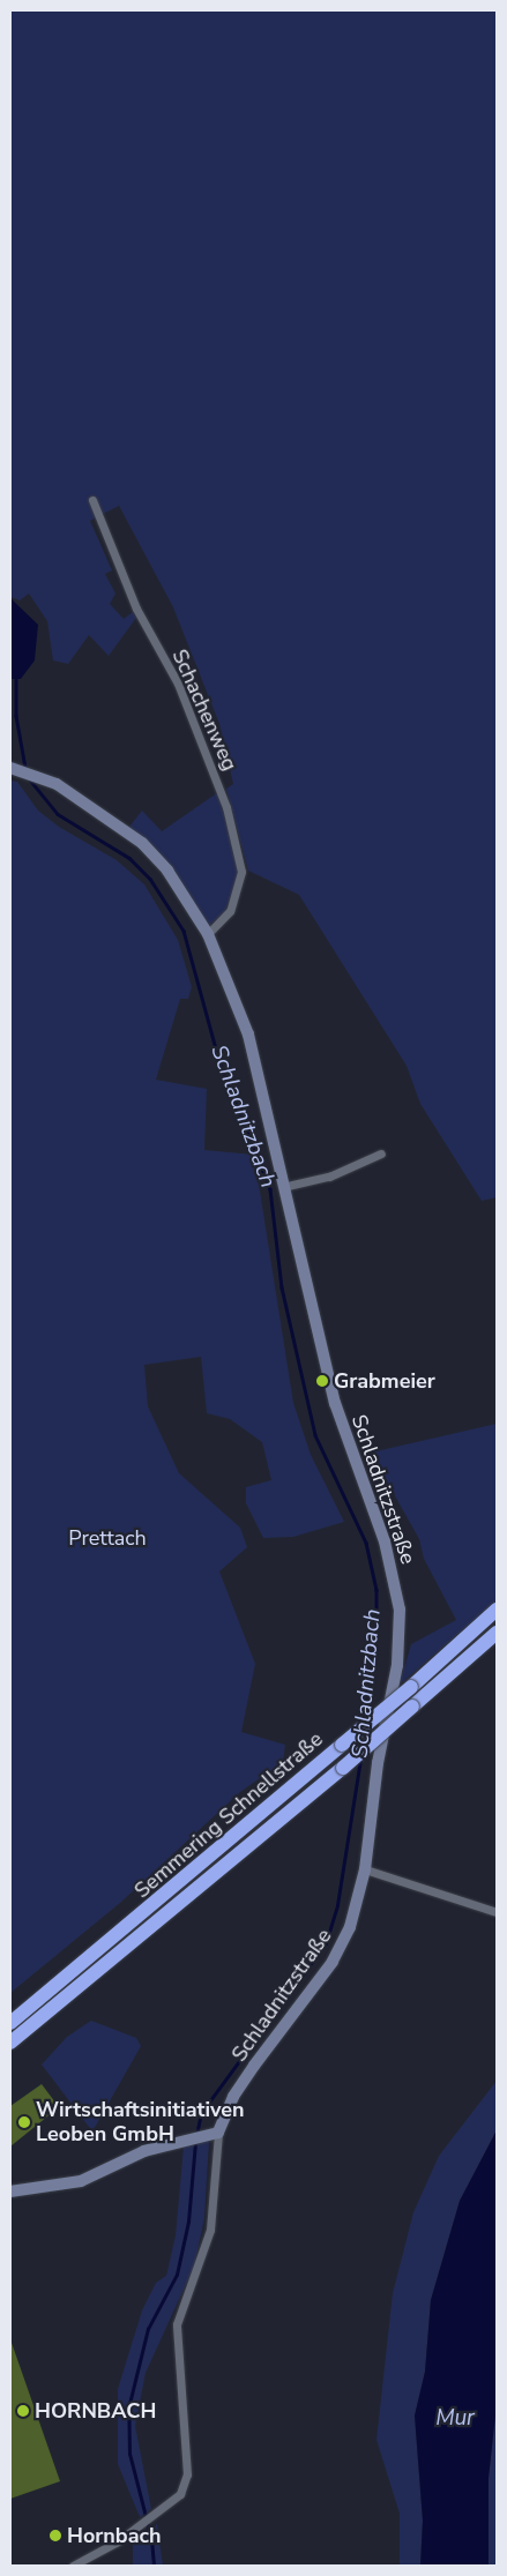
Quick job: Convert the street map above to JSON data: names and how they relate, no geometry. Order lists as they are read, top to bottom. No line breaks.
{"streets":{"highway":["Semmering Schnellstraße"],"street":["Schachenweg","Schladnitzstraße"]},"crossings":[["Schachenweg","Schladnitzstraße"]],"water":["Schladnitzbach","Mur"],"parks":["Prettach"],"places":["Grabmeier","Wirtschaftsinitiativen Leoben GmbH","HORNBACH","Hornbach"]}
